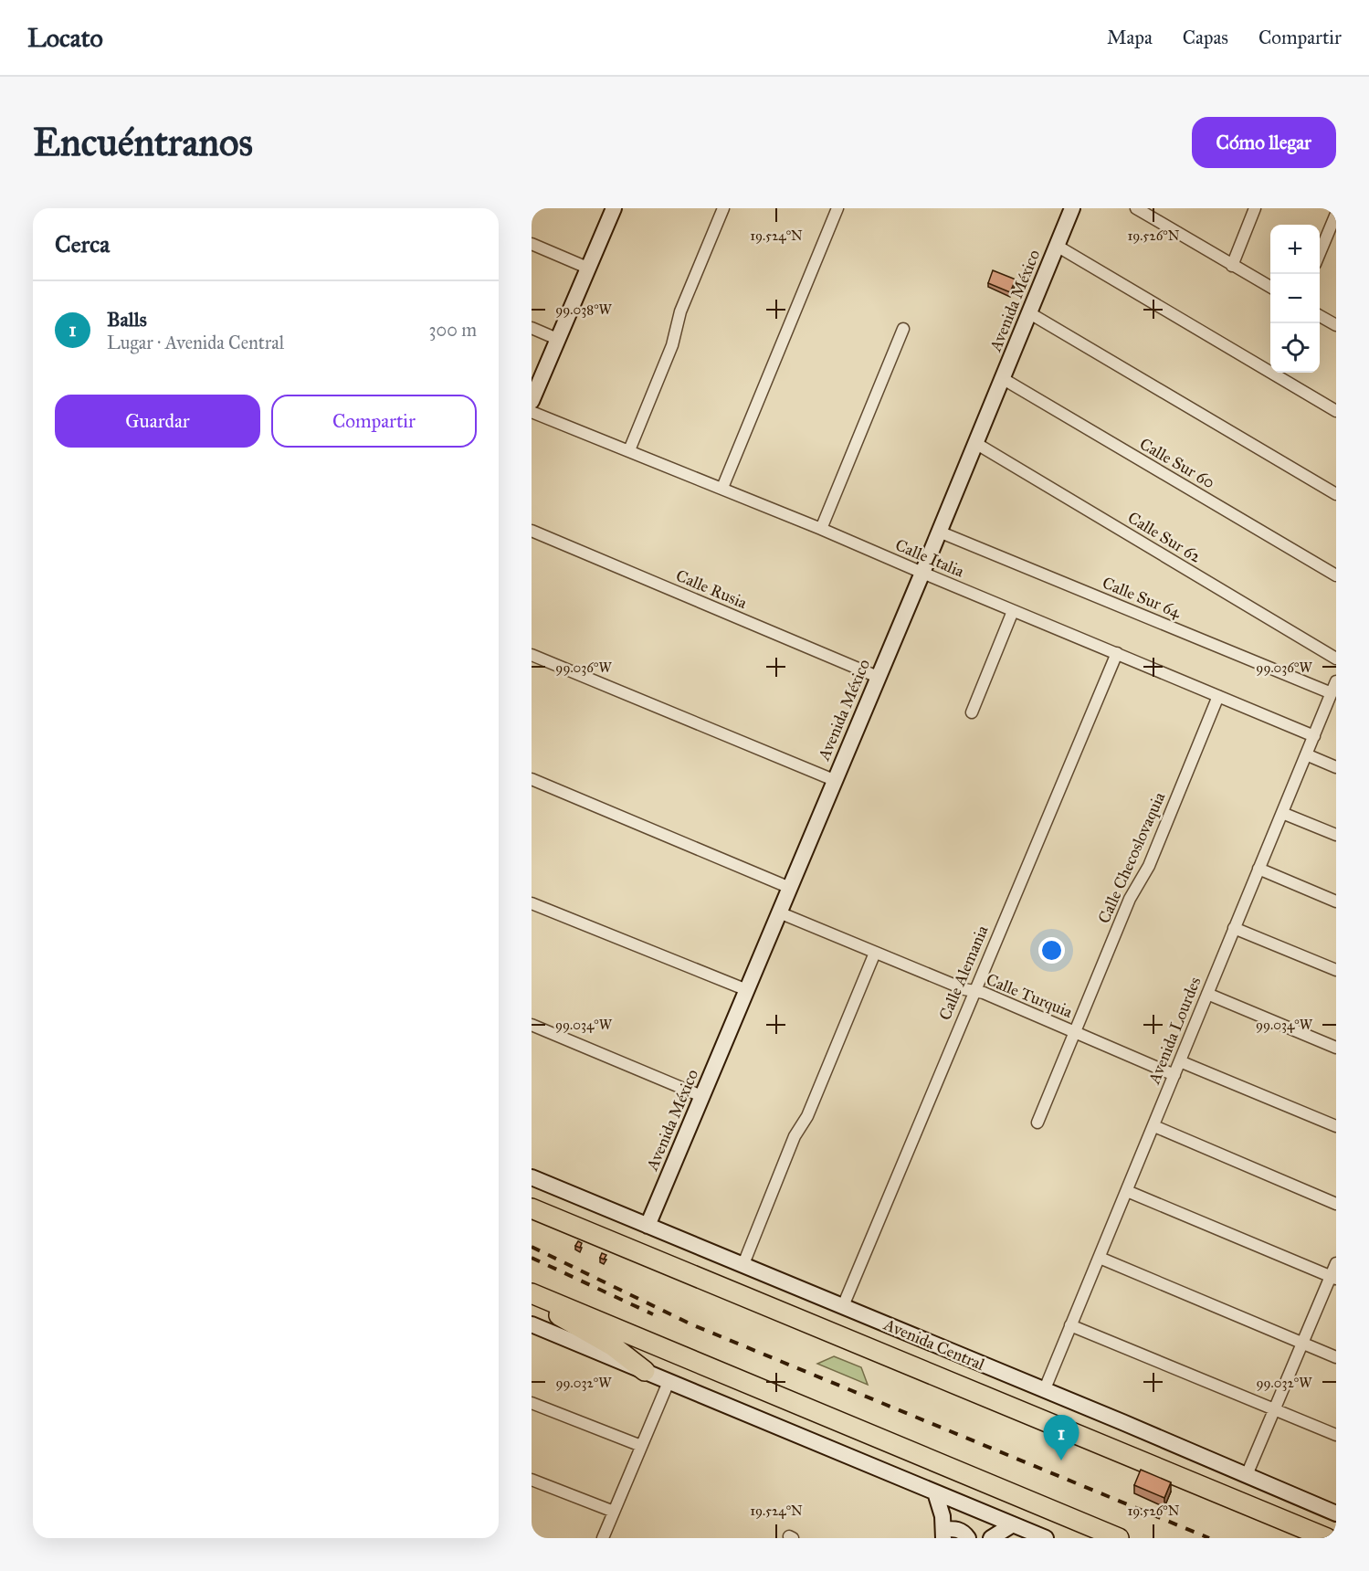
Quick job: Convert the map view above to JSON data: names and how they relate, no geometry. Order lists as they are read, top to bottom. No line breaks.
{"streets":{"highway":["Avenida Central"],"main road":["Avenida México"],"street":["Calle Sur 60","Calle Sur 62","Calle Italia","Calle Rusia","Calle Sur 64","Calle Checoslovaquia","Calle Alemania","Calle Turquia","Avenida Lourdes"]},"crossings":[["Avenida México","Calle Sur 60"],["Avenida México","Calle Sur 62"],["Avenida México","Calle Italia"],["Avenida México","Calle Rusia"],["Avenida México","Calle Sur 64"],["Avenida México","Calle Turquia"],["Avenida México","Avenida Central"],["Calle Italia","Calle Checoslovaquia"],["Calle Italia","Calle Alemania"],["Calle Italia","Avenida Lourdes"],["Calle Sur 64","Avenida Lourdes"],["Calle Checoslovaquia","Calle Turquia"],["Calle Alemania","Calle Turquia"],["Calle Alemania","Avenida Central"],["Calle Turquia","Avenida Lourdes"],["Avenida Lourdes","Avenida Central"]],"page":{"header":"Locato","nav":["Mapa","Capas","Compartir"],"buttons":["Cómo llegar",["Guardar","Compartir"]],"title":"Encuéntranos","heading":"Cerca","map_buttons":["+","−"],"list":[{"mark":"1","name":"Balls","note":"Lugar · Avenida Central","value":"300 m"}],"pins":"1"},"coordinates":["19.524°N","19.526°N","99.038°W","99.036°W","99.034°W","99.032°W"]}
